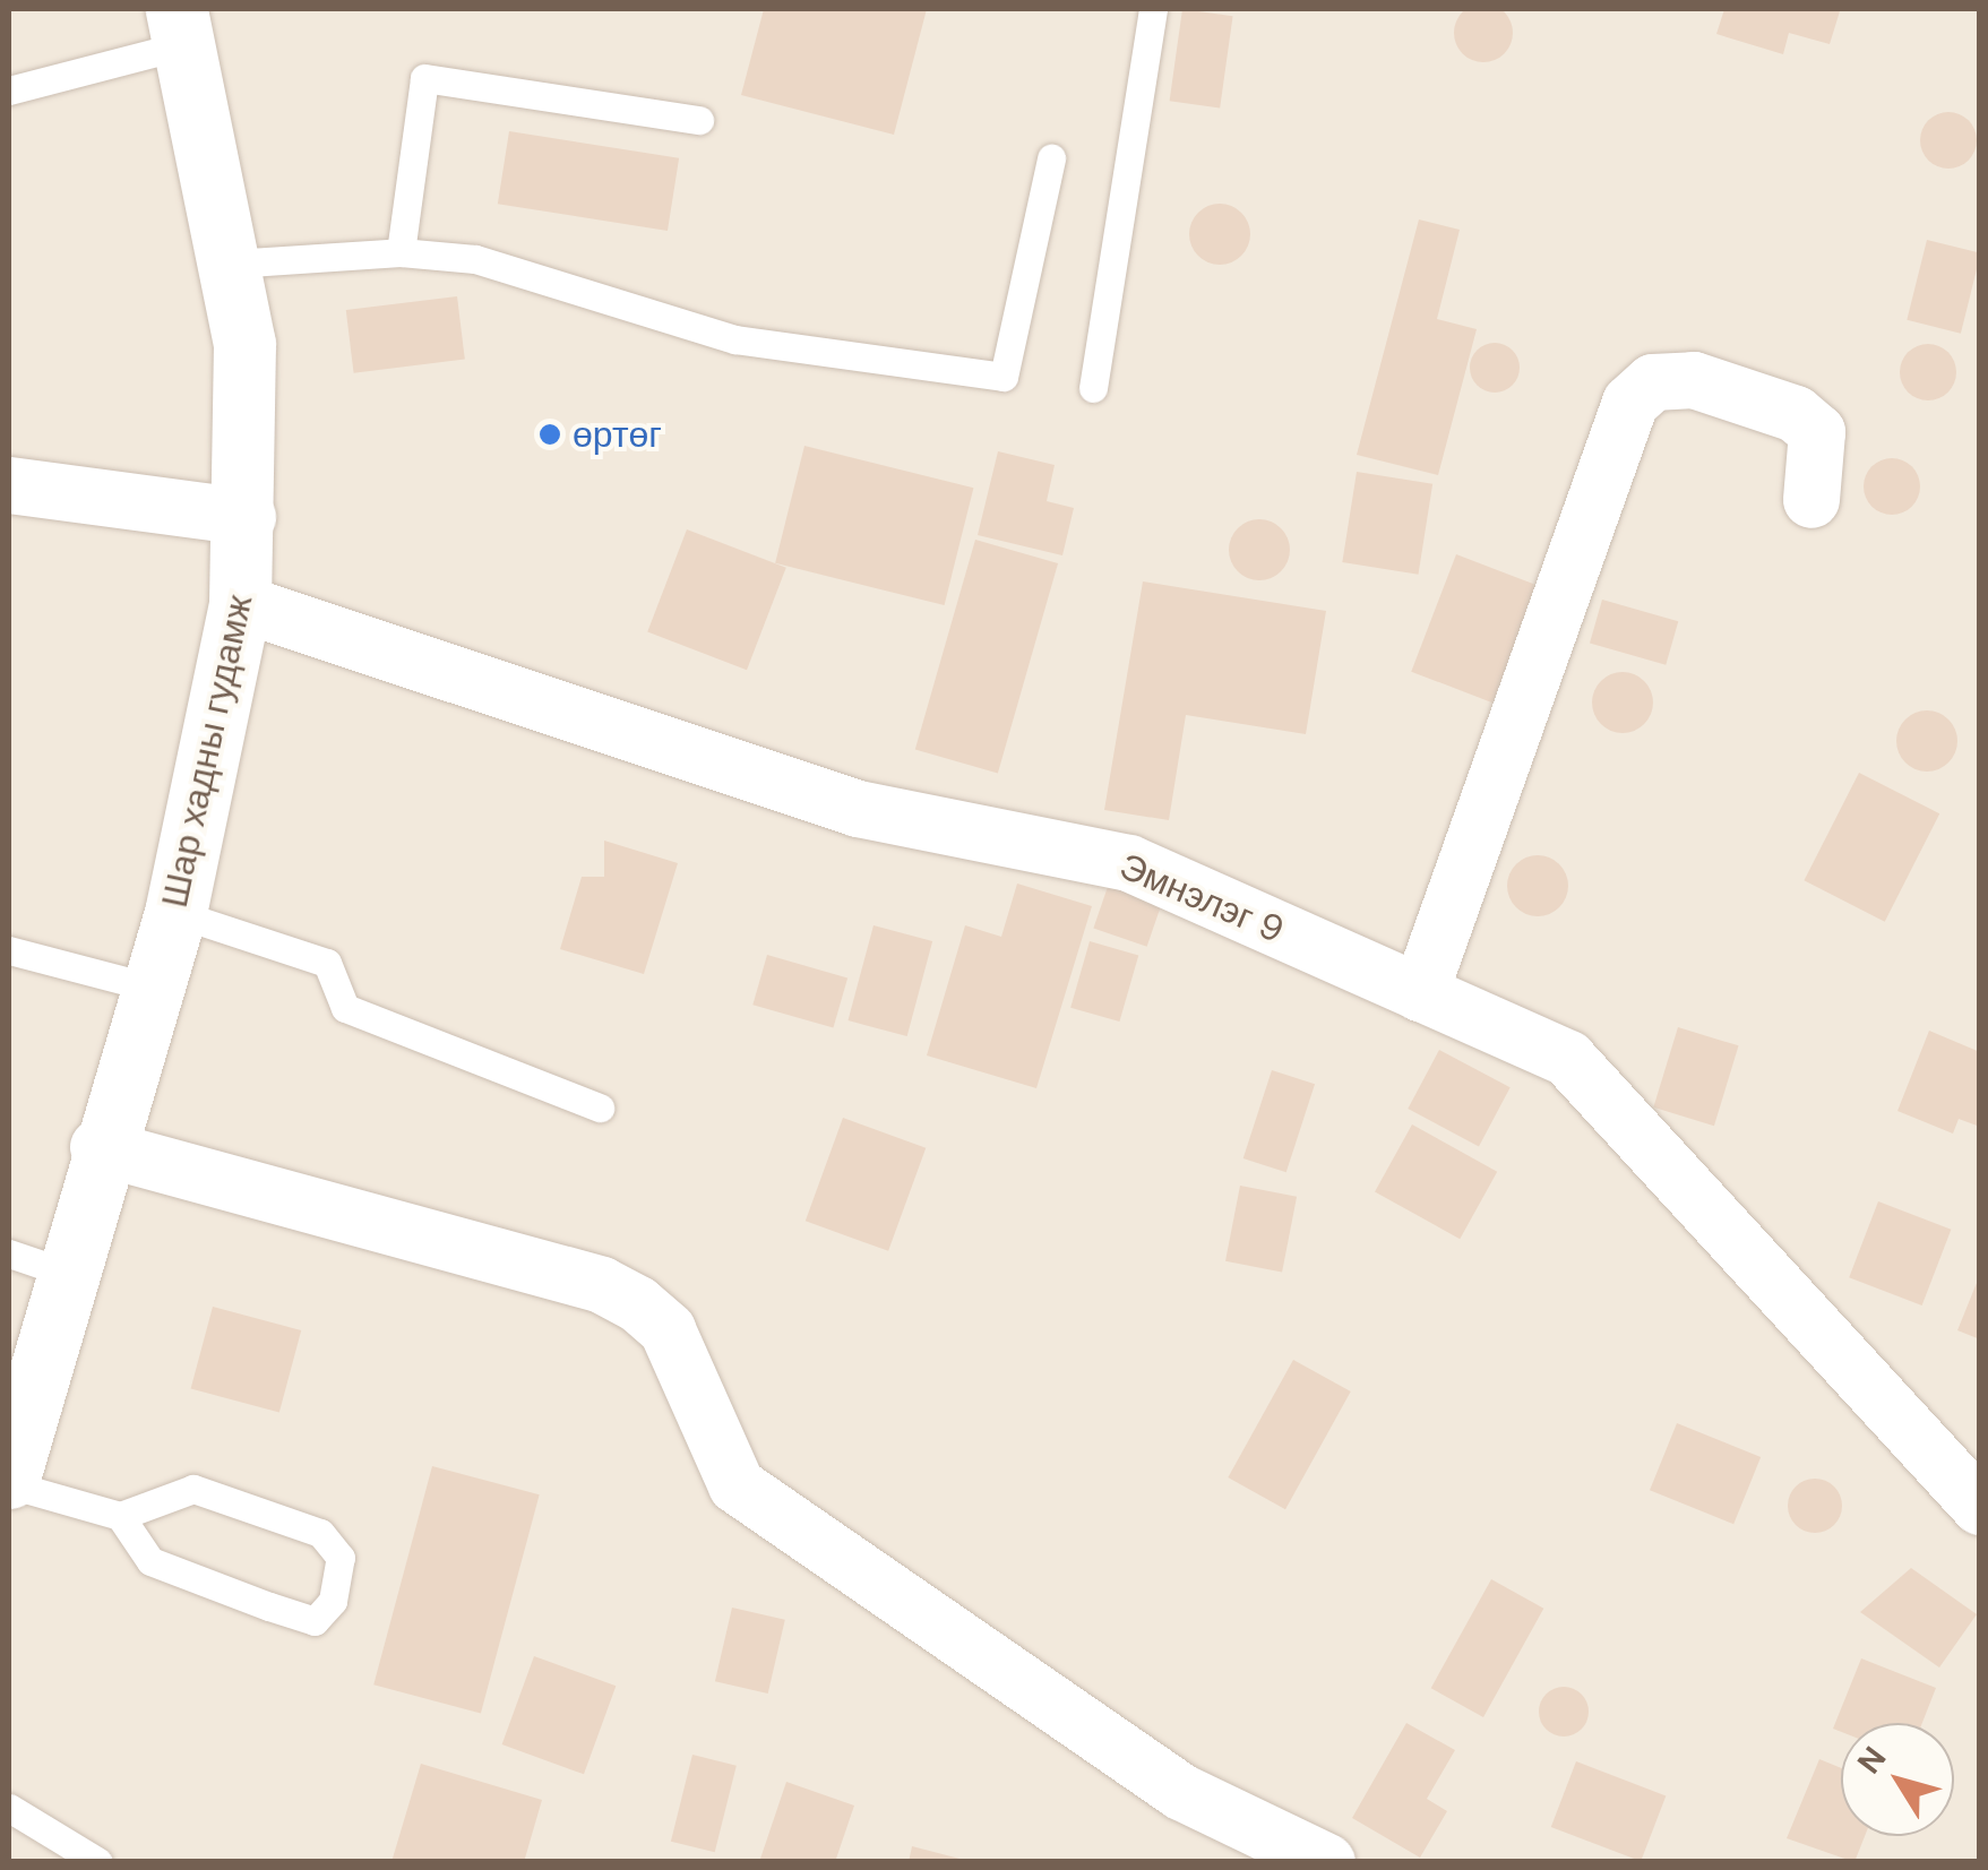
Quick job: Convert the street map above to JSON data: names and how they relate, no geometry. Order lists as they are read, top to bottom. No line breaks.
{"streets":{"main road":["Шар хадны гудамж"],"street":["Эмнэлэг 9"]},"crossings":[["Шар хадны гудамж","Эмнэлэг 9"]],"places":["өртөг"],"north":"top left"}
